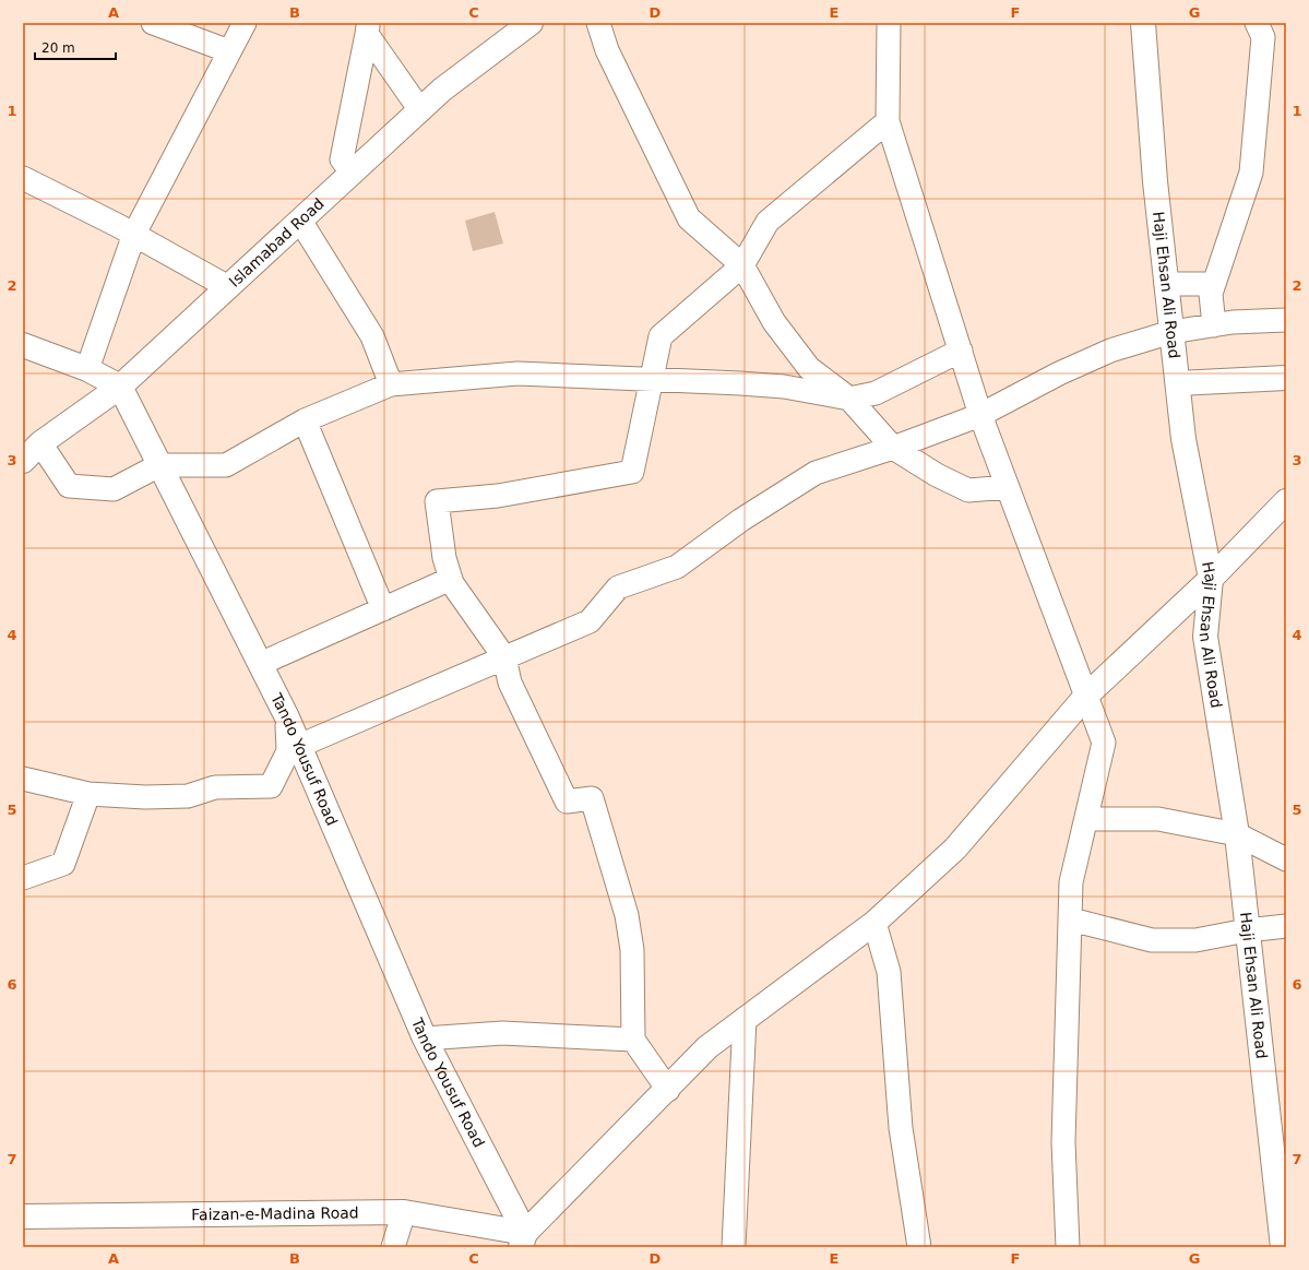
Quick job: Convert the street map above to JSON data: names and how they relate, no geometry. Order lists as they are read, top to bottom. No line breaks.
{"streets":{"street":["Islamabad Road","Haji Ehsan Ali Road","Tando Yousuf Road","Faizan-e-Madina Road"]},"crossings":[["Islamabad Road","Tando Yousuf Road"],["Tando Yousuf Road","Faizan-e-Madina Road"]],"scale_bar":"20 m","grid":{"columns":["A","B","C","D","E","F","G"],"rows":["1","2","3","4","5","6","7"]}}
